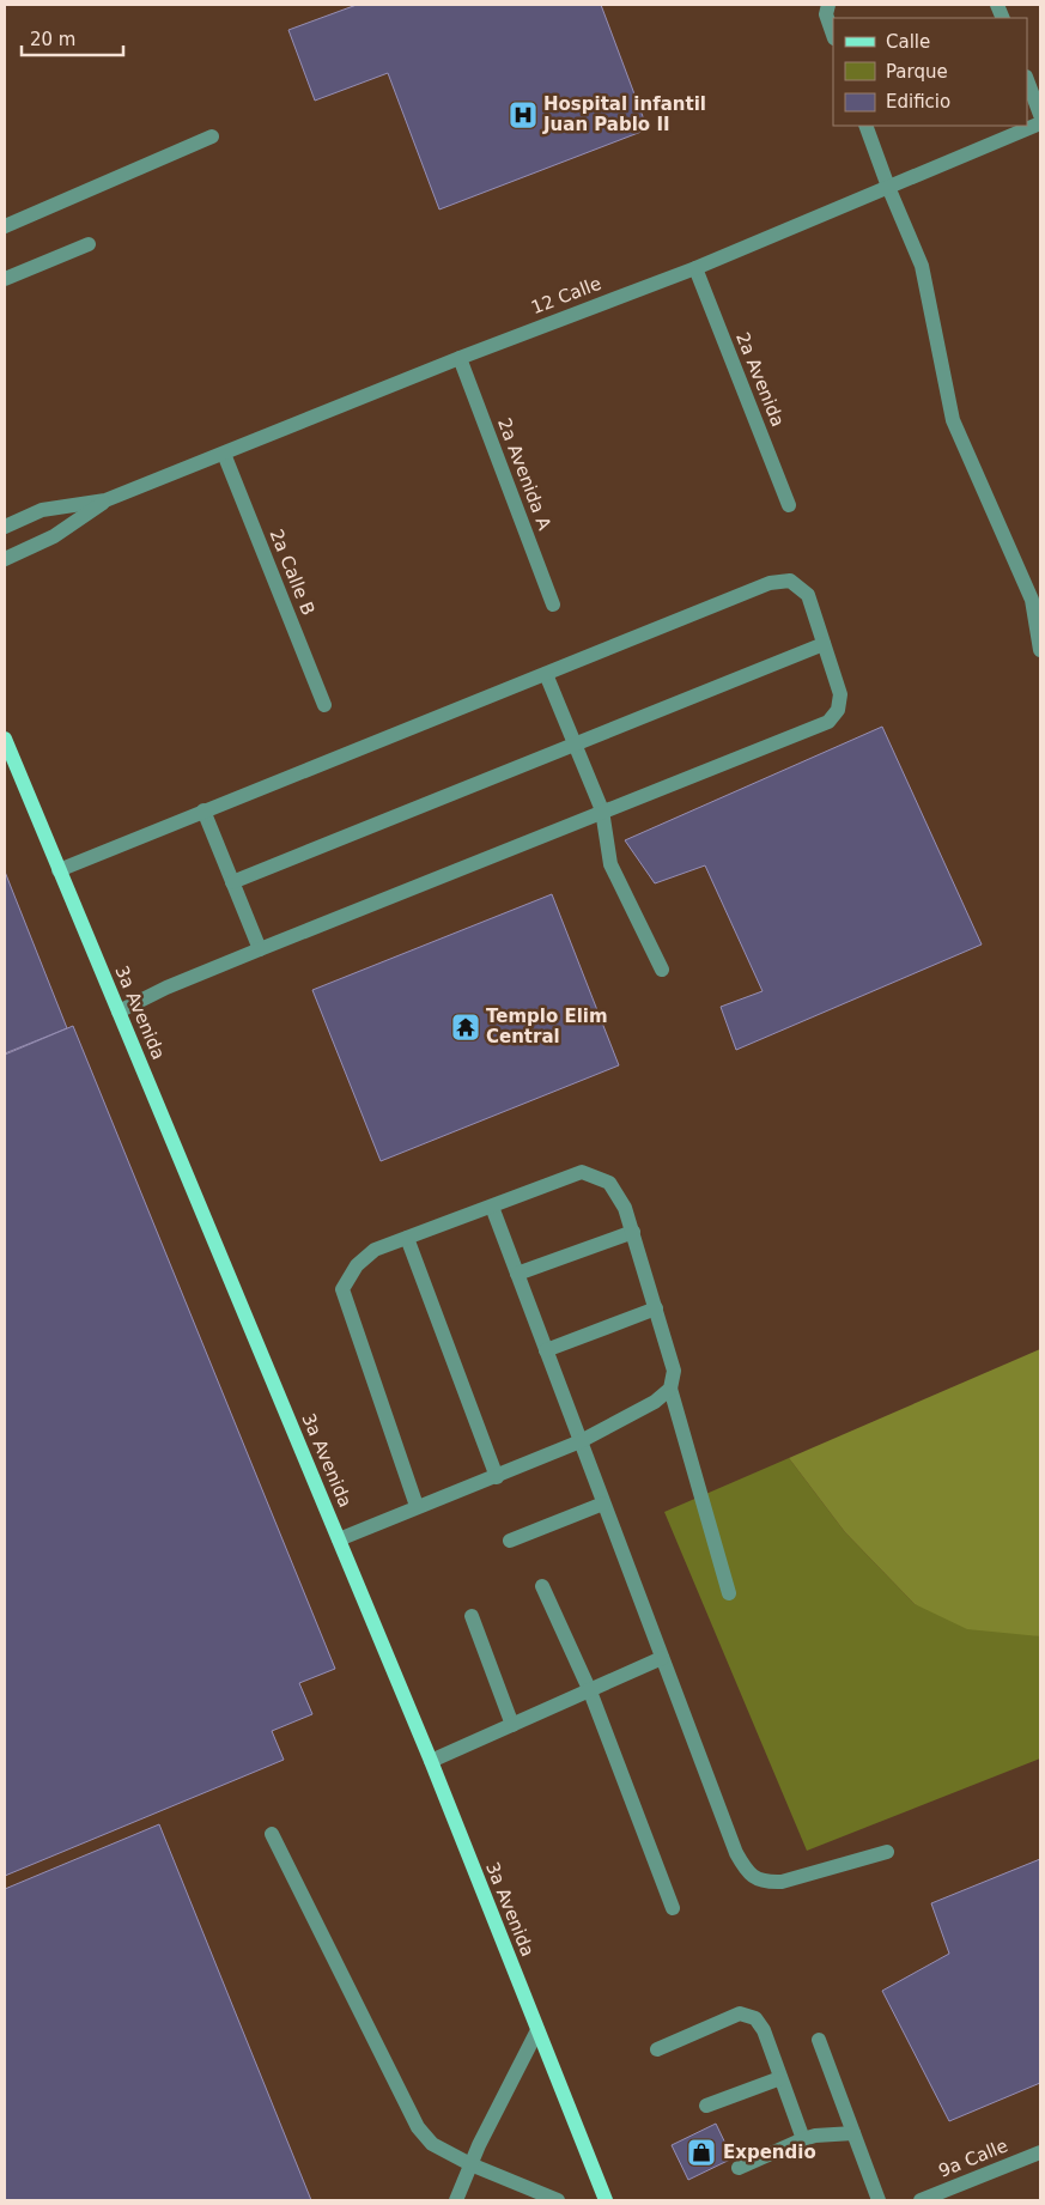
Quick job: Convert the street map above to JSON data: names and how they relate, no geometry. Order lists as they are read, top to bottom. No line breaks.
{"streets":{"main road":["3a Avenida"],"street":["12 Calle","2a Avenida","2a Avenida A","2a Calle B","9a Calle"]},"crossings":[["12 Calle","2a Avenida"],["12 Calle","2a Avenida A"],["12 Calle","2a Calle B"]],"places":{"hospital":["Hospital infantil Juan Pablo II"],"temple":["Templo Elim Central"],"shop":["Expendio"]},"legend":["Calle","Parque","Edificio"],"scale_bar":"20 m"}
